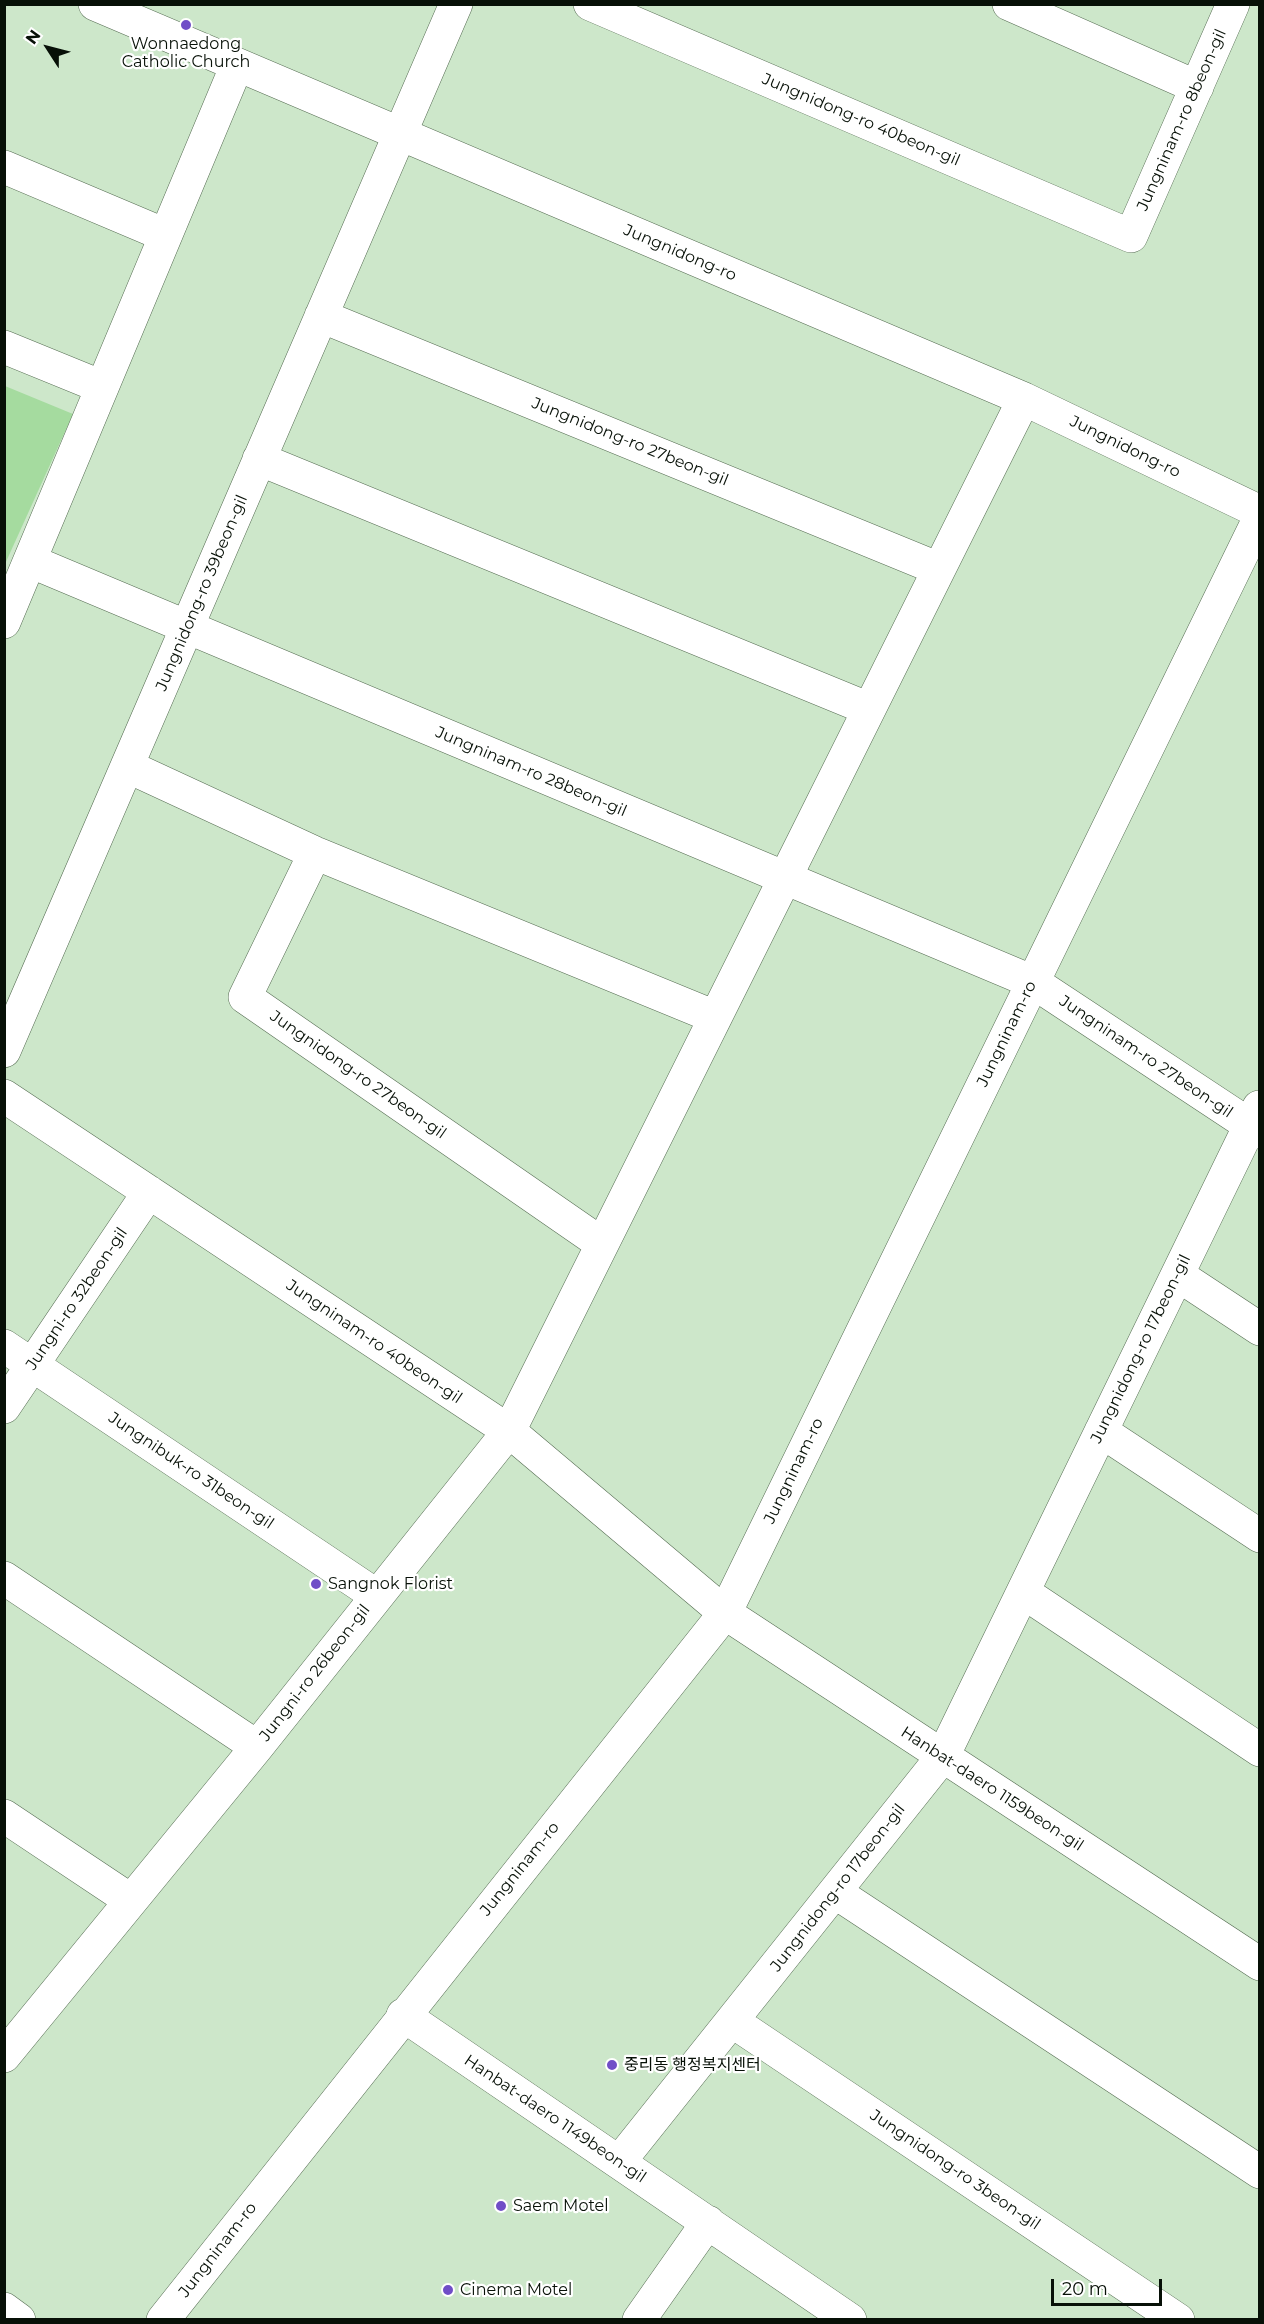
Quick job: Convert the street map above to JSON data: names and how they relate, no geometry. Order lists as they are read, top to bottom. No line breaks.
{"streets":{"street":["Jungnidong-ro 40beon-gil","Jungninam-ro 8beon-gil","Jungnidong-ro","Jungnidong-ro 27beon-gil","Jungnidong-ro 39beon-gil","Jungninam-ro 28beon-gil","Jungninam-ro","Jungninam-ro 27beon-gil","Jungni-ro 32beon-gil","Jungninam-ro 40beon-gil","Jungnidong-ro 17beon-gil","Jungnibuk-ro 31beon-gil","Jungni-ro 26beon-gil","Hanbat-daero 1159beon-gil","Hanbat-daero 1149beon-gil","Jungnidong-ro 3beon-gil"]},"crossings":[["Jungnidong-ro 40beon-gil","Jungninam-ro 8beon-gil"],["Jungnidong-ro","Jungnidong-ro 39beon-gil"],["Jungnidong-ro 27beon-gil","Jungnidong-ro 39beon-gil"],["Jungnidong-ro 39beon-gil","Jungninam-ro 28beon-gil"],["Jungninam-ro 28beon-gil","Jungninam-ro"],["Jungninam-ro 28beon-gil","Jungninam-ro 27beon-gil"],["Jungninam-ro","Jungninam-ro 27beon-gil"],["Jungninam-ro","Jungninam-ro 40beon-gil"],["Jungninam-ro","Hanbat-daero 1159beon-gil"],["Jungninam-ro","Hanbat-daero 1149beon-gil"],["Jungninam-ro 27beon-gil","Jungnidong-ro 17beon-gil"],["Jungni-ro 32beon-gil","Jungninam-ro 40beon-gil"],["Jungni-ro 32beon-gil","Jungnibuk-ro 31beon-gil"],["Jungninam-ro 40beon-gil","Jungni-ro 26beon-gil"],["Jungninam-ro 40beon-gil","Hanbat-daero 1159beon-gil"],["Jungnidong-ro 17beon-gil","Hanbat-daero 1159beon-gil"],["Jungnidong-ro 17beon-gil","Hanbat-daero 1149beon-gil"],["Jungnidong-ro 17beon-gil","Jungnidong-ro 3beon-gil"],["Jungnibuk-ro 31beon-gil","Jungni-ro 26beon-gil"]],"places":["Wonnaedong Catholic Church","Sangnok Florist","중리동 행정복지센터","Saem Motel","Cinema Motel"],"scale_bar":"20 m","north":"top left"}
